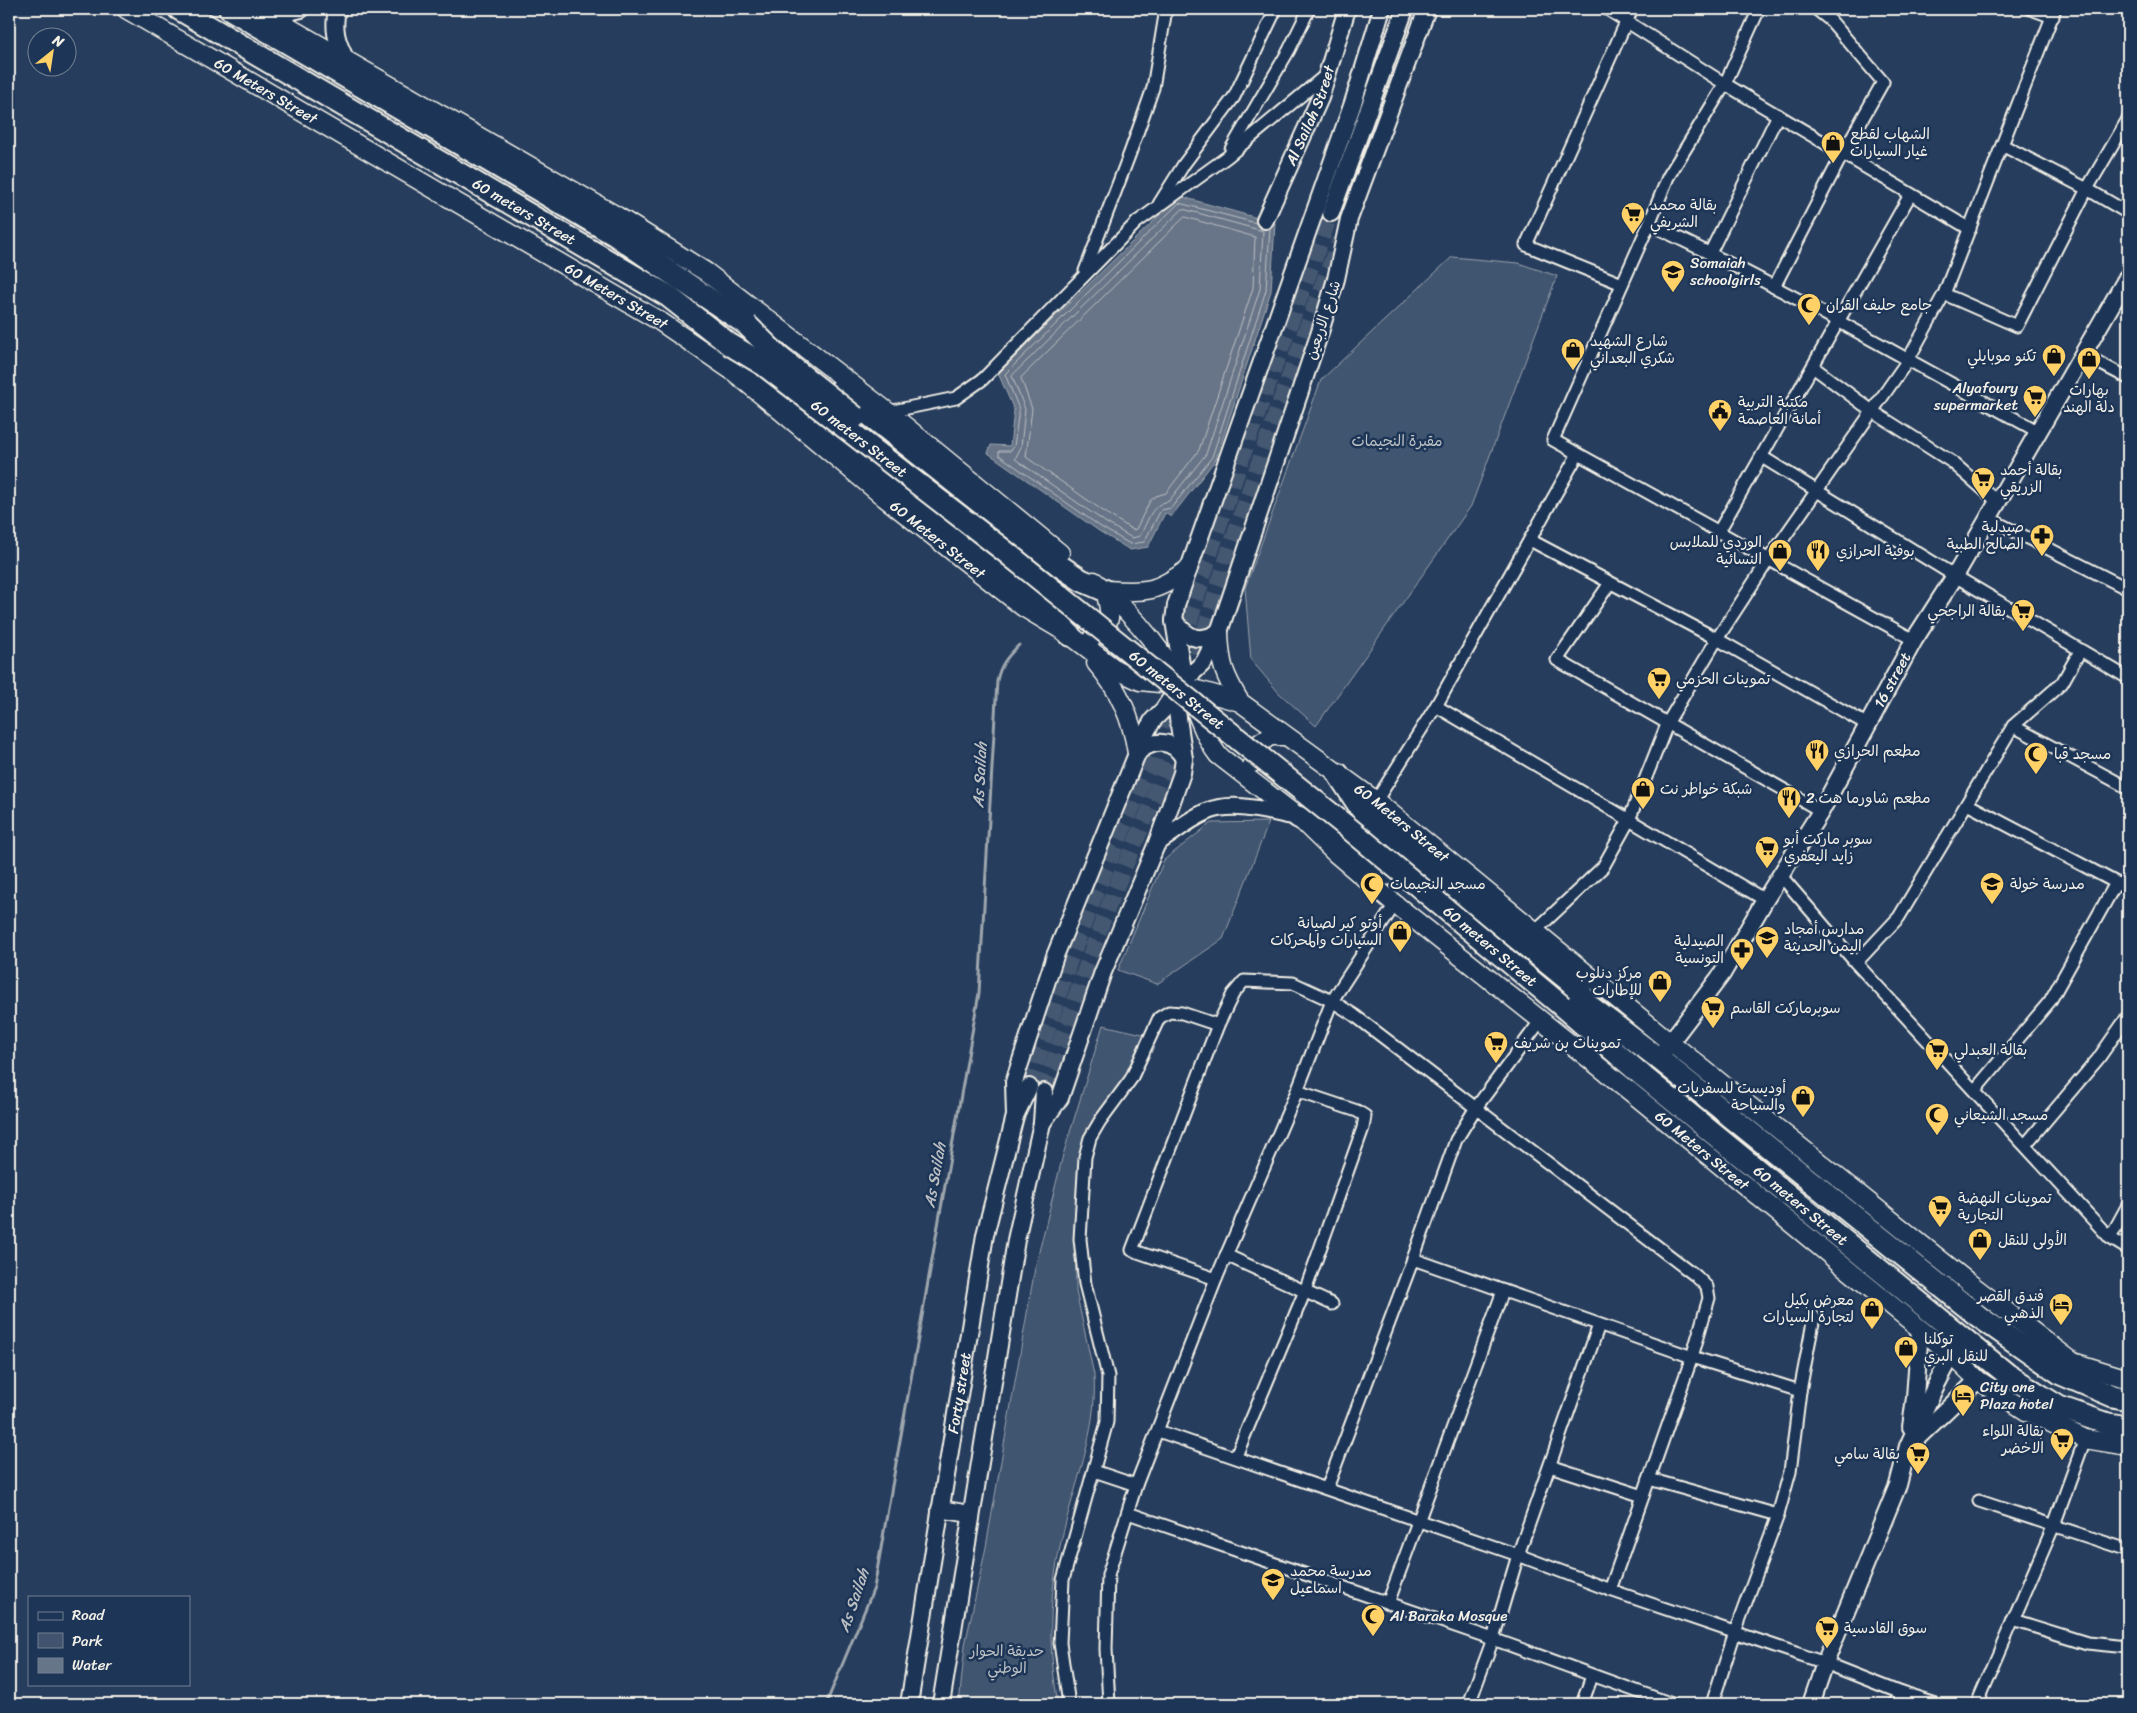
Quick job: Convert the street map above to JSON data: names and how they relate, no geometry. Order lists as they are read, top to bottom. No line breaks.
{"streets":{"highway":["60 meters Street"],"main road":["60 Meters Street","Al Sailah Street","شارع الاربعين","16 street","Forty street"]},"crossings":[["60 Meters Street","60 meters Street"],["60 Meters Street","شارع الاربعين"],["60 Meters Street","16 street"],["60 meters Street","16 street"],["شارع الاربعين","Forty street"]],"water":["As Sailah"],"parks":["مقبرة النجيمات","حديقة الحوار الوطني"],"places":{"shop":["الشهاب لقطع غيار السيارات","شارع الشهيد شكري البعداني","تكنو موبايلي","بهارات دلة الهند","الوردي للملابس النسائية","شبكة خواطر نت","أوتو كير لصيانة السيارات والمحركات","مركز دنلوب للإطارات","أوديست للسفريات والسياحة","الأولى للنقل","معرض بكيل لتجارة السيارات","توكلنا للنقل البري"],"supermarket":["بقالة محمد الشريفي","Alyafoury supermarket","بقالة أحمد الزريقي","بقالة الراجحي","تموينات الحزمي","سوبر ماركت أبو زايد اليعفري","سوبرمارکت القاسم","تموينات بن شريف","بقالة العبدلي","تموينات النهضة التجارية","بقالة اللواء الاخضر","بقالة سامي","سوق القادسية"],"school or university":["Somaiah schoolgirls","مدرسة خولة","مدارس أمجاد اليمن الحديثة","مدرسة محمد اسماعيل"],"mosque":["جامع حليف القران","مسجد قبا","مسجد النجيمات","مسجد الشيعاني","Al Baraka Mosque"],"public building":["مكتبة التربية أمانة العاصمة"],"pharmacy":["صيدلية الصالح الطبية","الصيدلية التونسية"],"restaurant":["بوفية الحرازي","مطعم الحرازي","مطعم شاورما هت 2"],"hotel":["فندق القصر الذهبي","City one Plaza hotel"]},"legend":["Road","Park","Water"],"north":"top right"}
